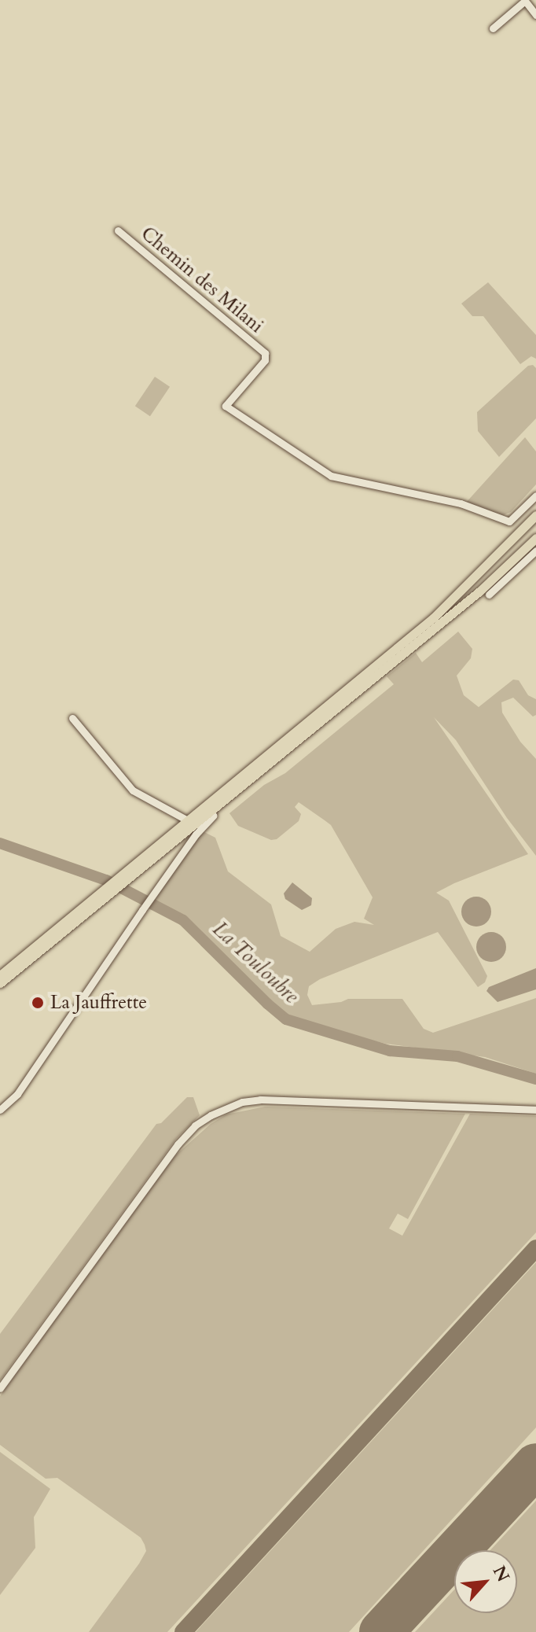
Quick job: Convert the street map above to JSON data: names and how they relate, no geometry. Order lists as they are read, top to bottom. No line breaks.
{"streets":{"street":["Chemin des Milani"]},"water":["La Touloubre"],"places":["La Jauffrette"],"north":"top right"}
